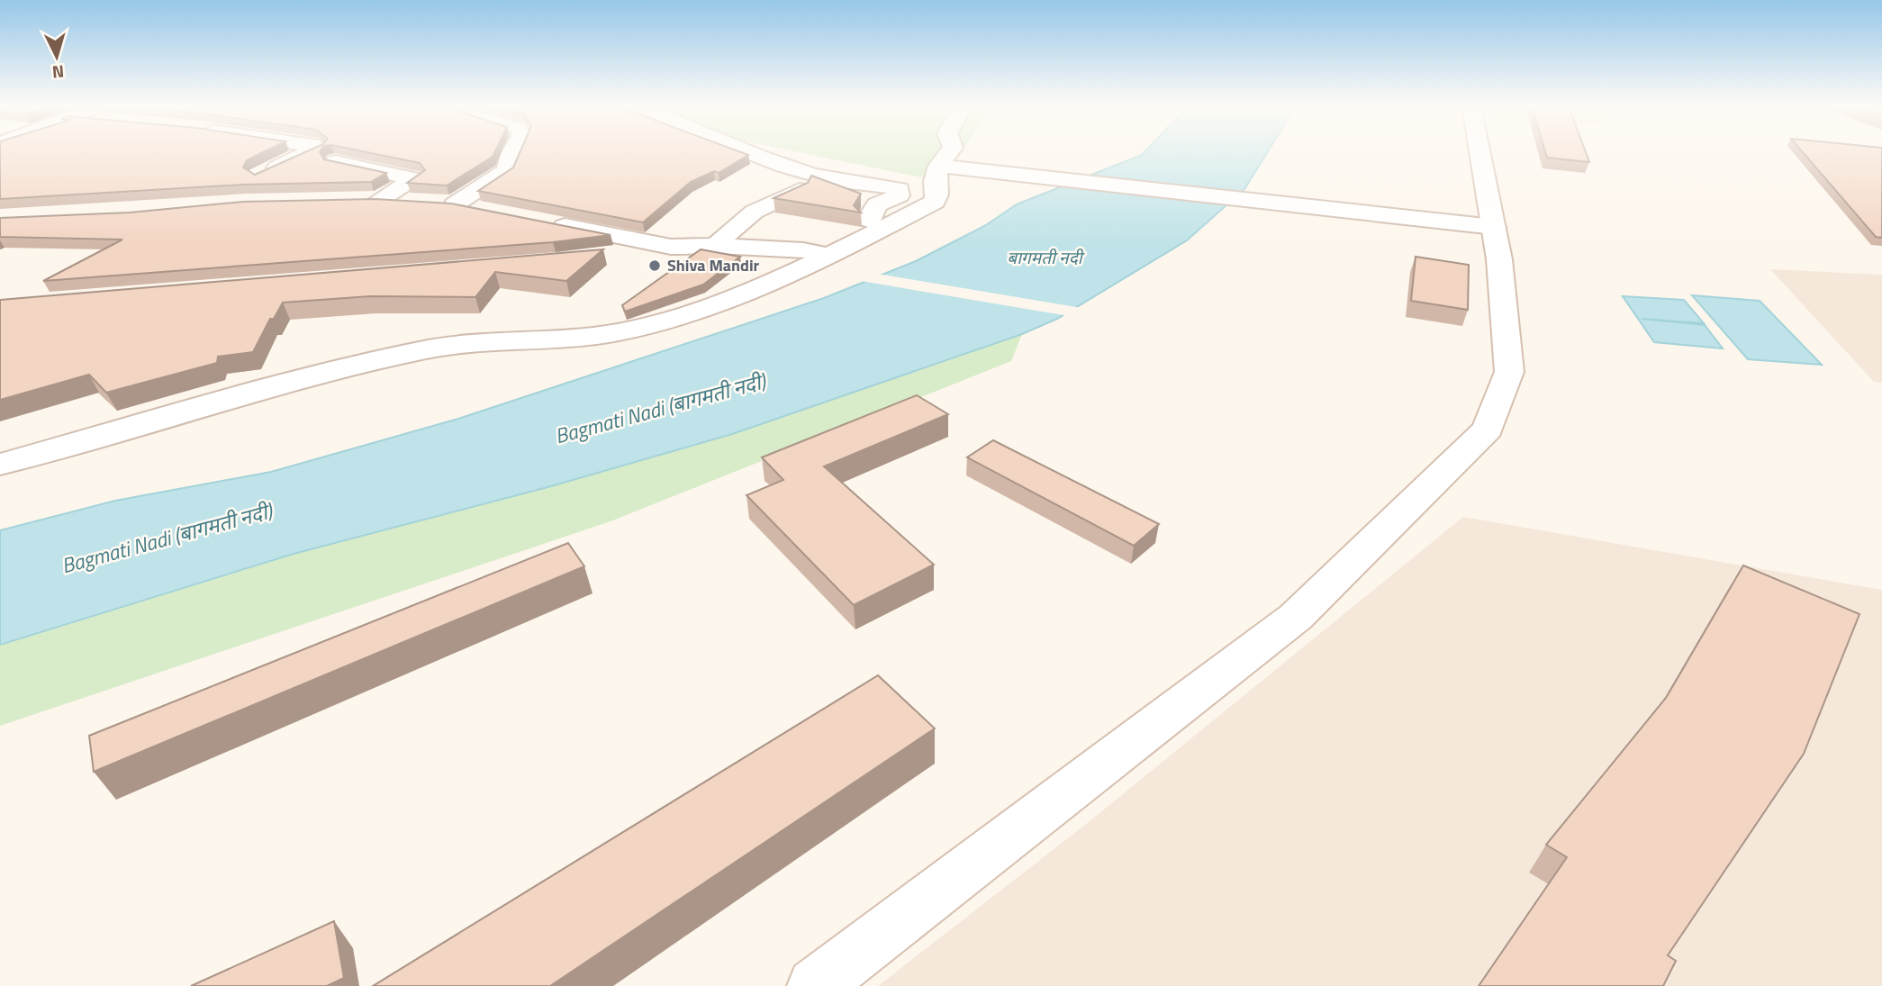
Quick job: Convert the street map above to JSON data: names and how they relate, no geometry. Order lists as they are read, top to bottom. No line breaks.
{"water":["बागमती नदी","Bagmati Nadi (बागमती नदी)"],"places":["Shiva Mandir"],"north":"bottom"}
